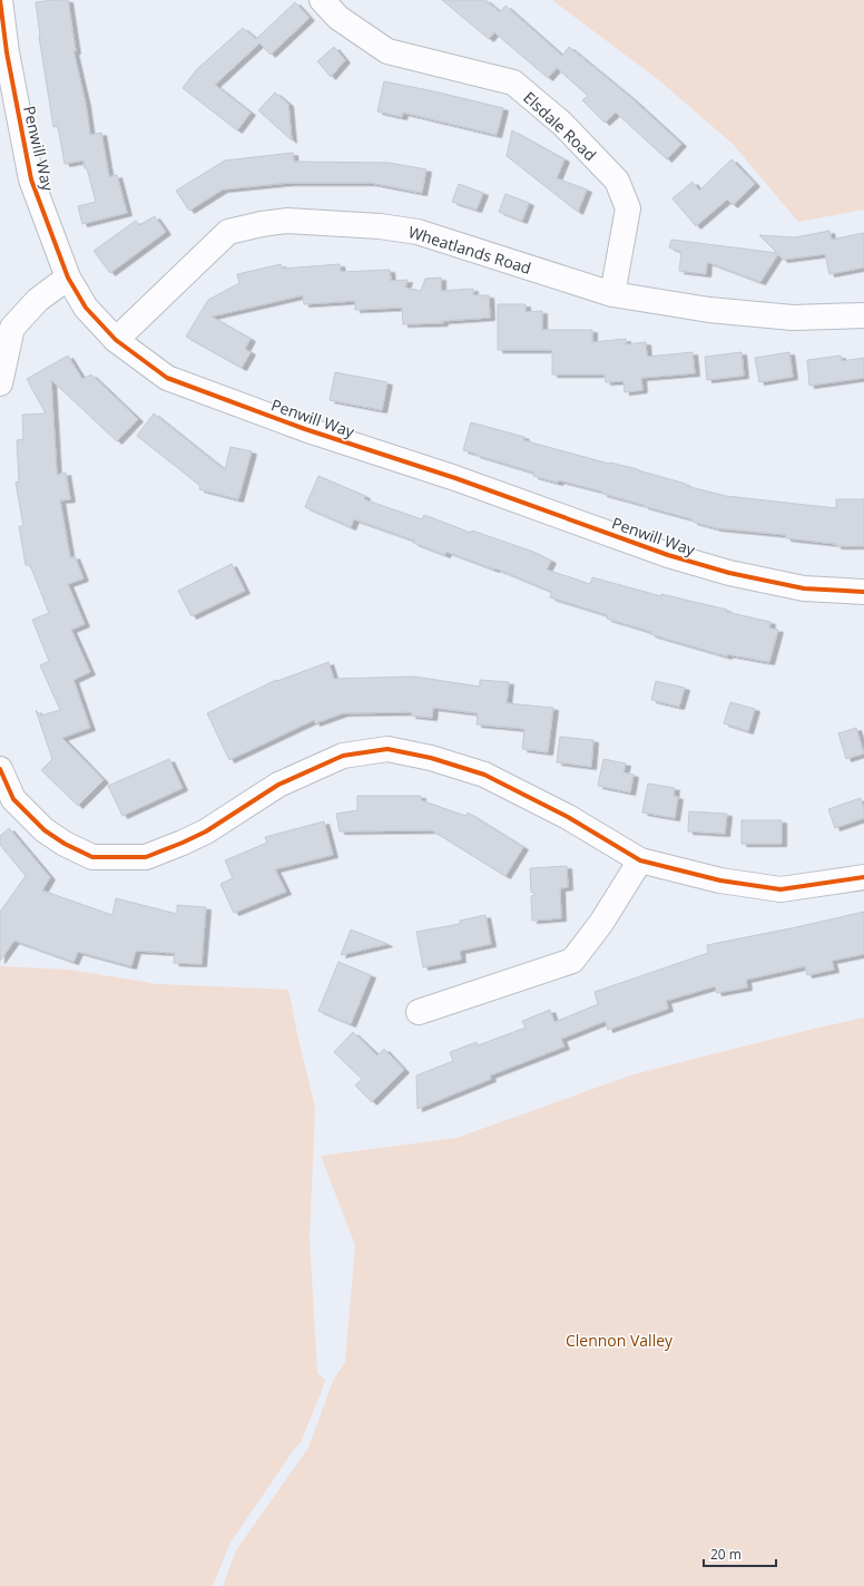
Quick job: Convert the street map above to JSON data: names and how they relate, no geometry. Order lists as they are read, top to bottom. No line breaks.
{"streets":{"street":["Elsdale Road","Penwill Way","Wheatlands Road"]},"crossings":[["Elsdale Road","Wheatlands Road"],["Penwill Way","Wheatlands Road"]],"parks":["Clennon Valley"],"scale_bar":"20 m"}
